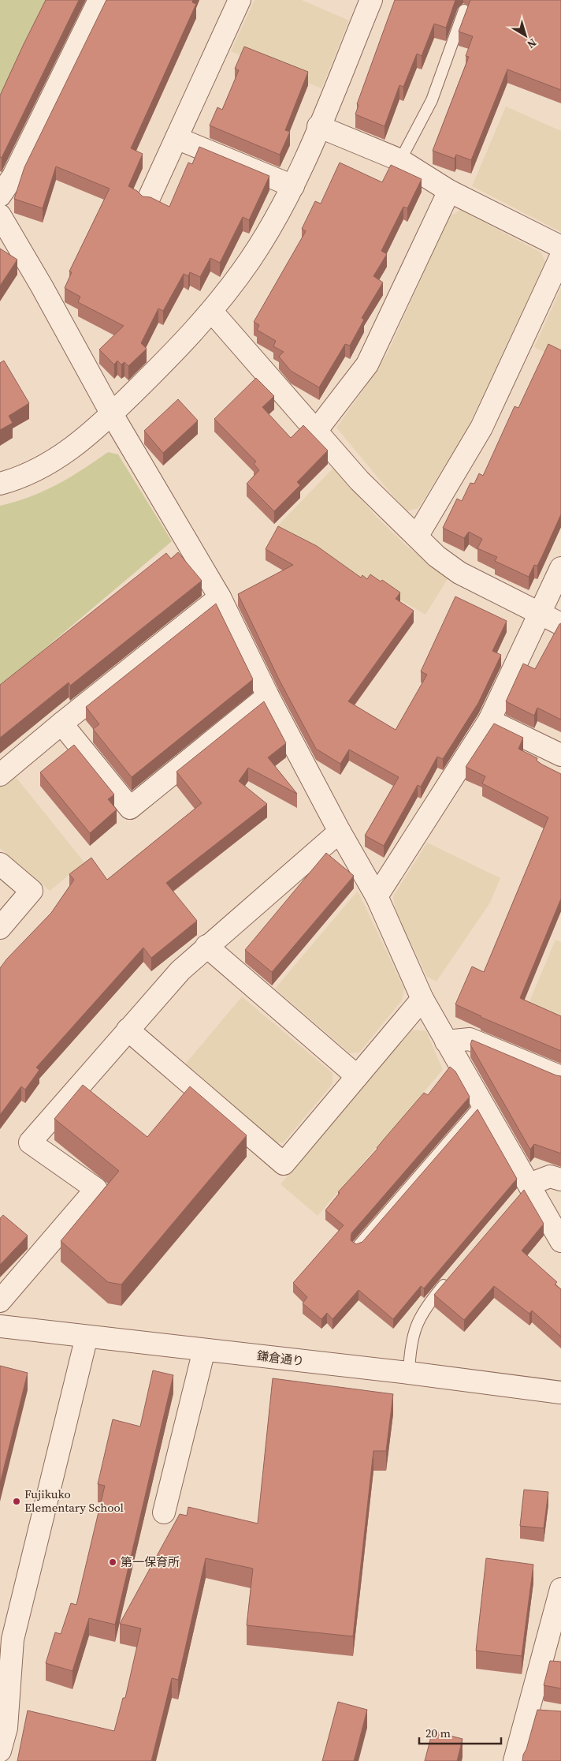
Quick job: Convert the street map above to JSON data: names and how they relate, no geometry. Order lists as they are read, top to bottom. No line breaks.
{"streets":{"street":["鎌倉通り"]},"places":["Fujikuko Elementary School","第一保育所"],"scale_bar":"20 m","north":"bottom right"}
